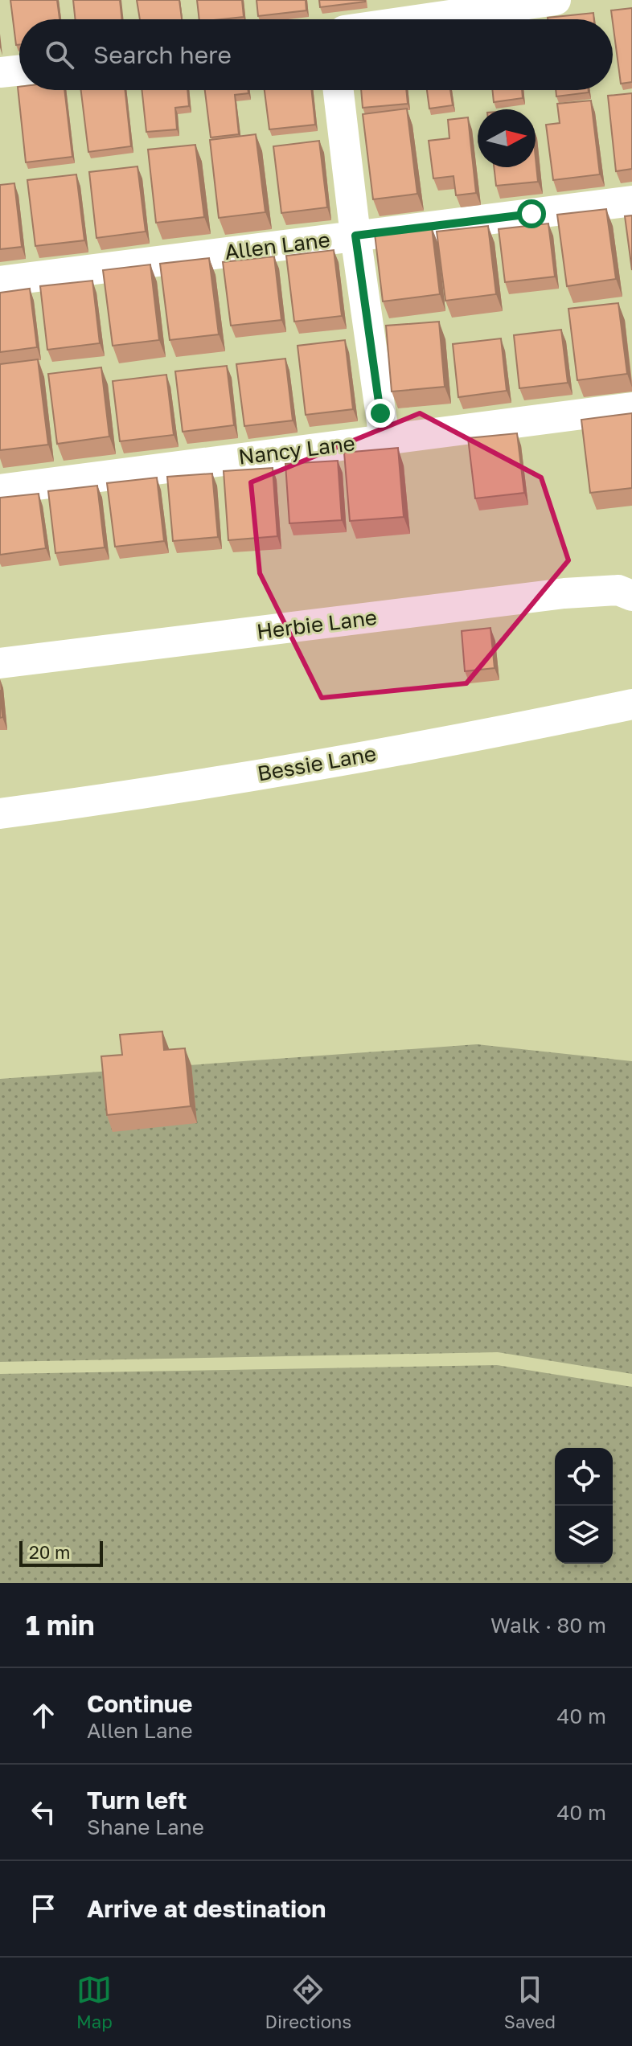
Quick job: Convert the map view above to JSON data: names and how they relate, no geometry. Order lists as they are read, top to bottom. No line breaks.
{"streets":{"street":["Allen Lane","Nancy Lane","Herbie Lane","Bessie Lane"]},"scale_bar":"20 m","north":"right","page":{"search":"Search here","scale":"20 m","heading":["1 min","Walk · 80 m"],"list":[["Continue","Allen Lane","40 m"],["Turn left","Shane Lane","40 m"],"Arrive at destination"],"nav":["Map","Directions","Saved"]}}
